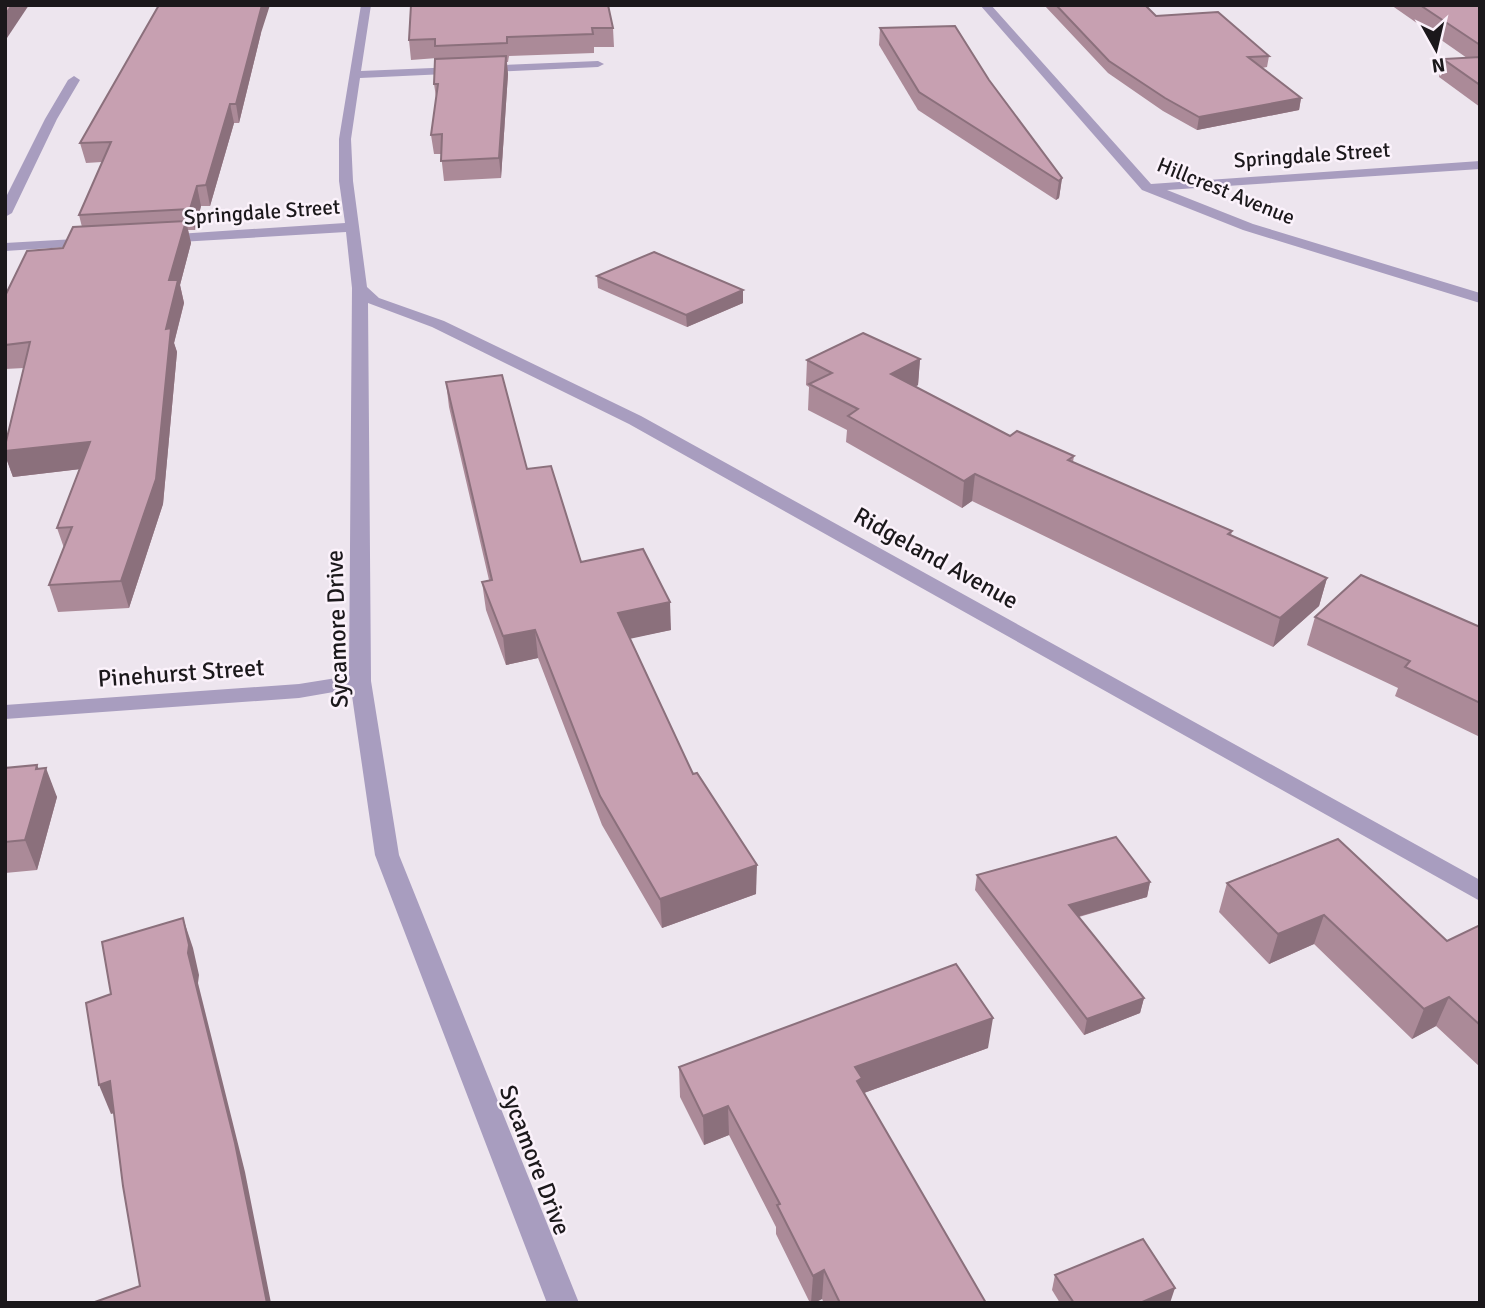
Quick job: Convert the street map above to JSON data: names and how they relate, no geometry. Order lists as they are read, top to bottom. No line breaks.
{"streets":{"street":["Springdale Street","Hillcrest Avenue","Ridgeland Avenue","Sycamore Drive","Pinehurst Street"]},"crossings":[["Springdale Street","Hillcrest Avenue"],["Springdale Street","Sycamore Drive"],["Ridgeland Avenue","Sycamore Drive"],["Sycamore Drive","Pinehurst Street"]],"north":"bottom"}
